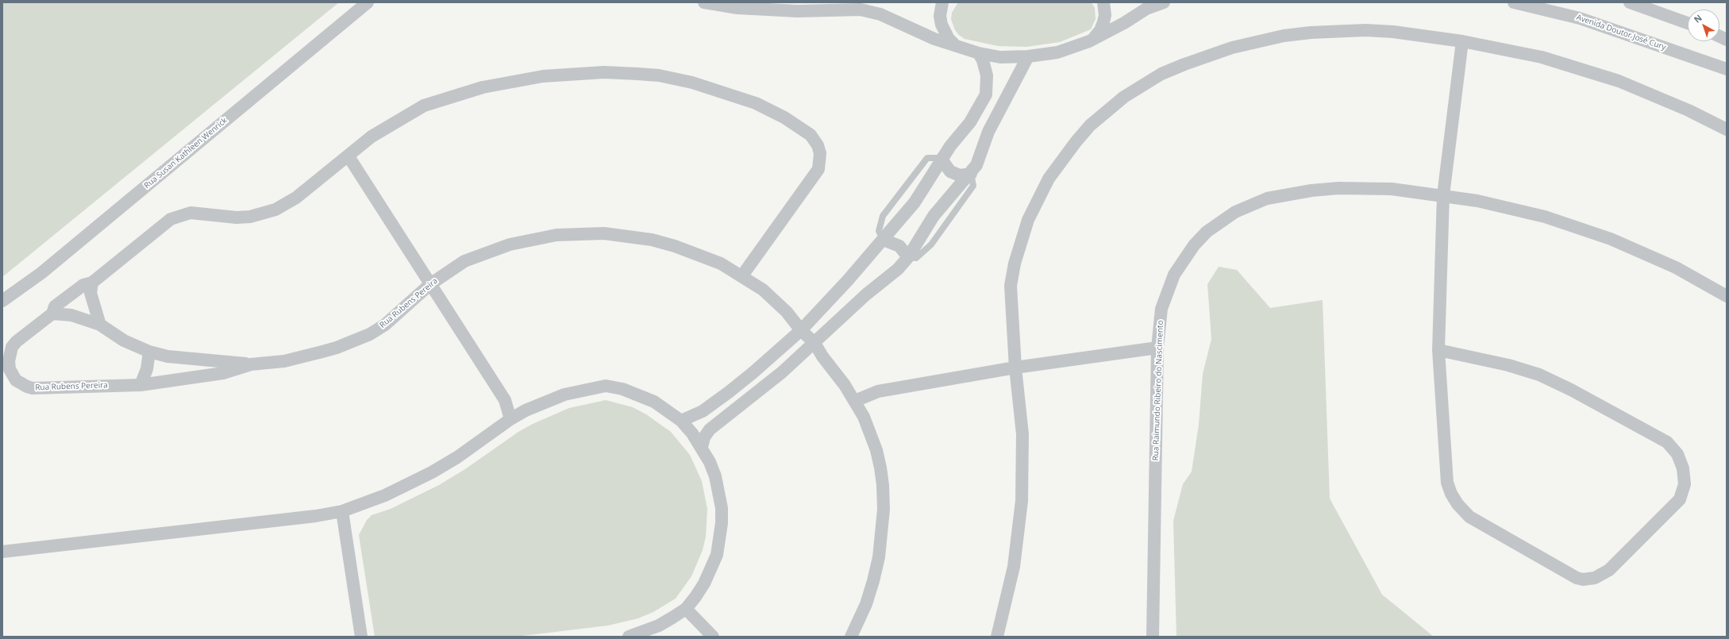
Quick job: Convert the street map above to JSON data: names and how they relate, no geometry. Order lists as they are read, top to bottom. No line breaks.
{"streets":{"street":["Avenida Doutor José Cury","Rua Susan Kathleen Wenrick","Rua Rubens Pereira","Rua Raimundo Ribeiro do Nascimento"]},"north":"top left"}
